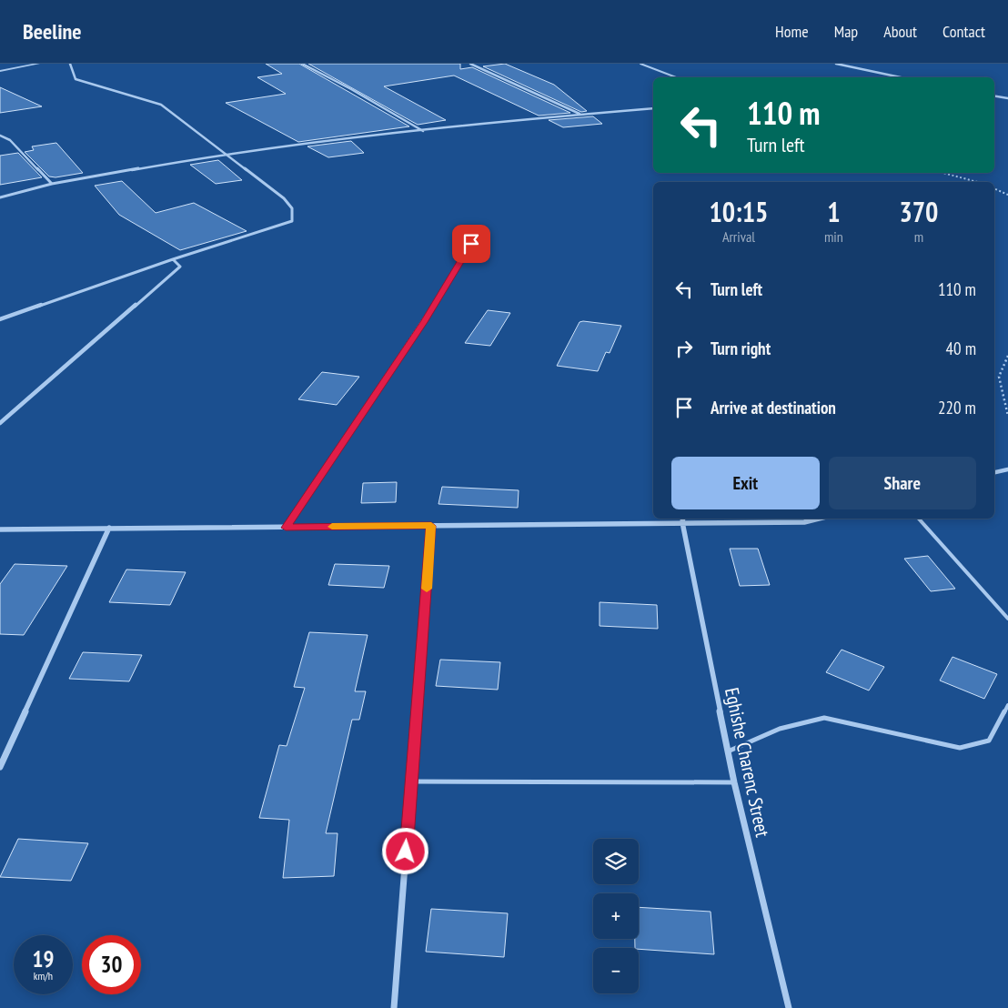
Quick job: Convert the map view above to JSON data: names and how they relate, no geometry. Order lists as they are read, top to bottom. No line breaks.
{"streets":{"street":["Eghishe Charenc Street"]},"page":{"header":"Beeline","nav":["Home","Map","About","Contact"],"turn":["110 m","Turn left"],"eta":["10:15","Arrival","1","min","370","m"],"list":[{"name":"Turn left","value":"110 m"},{"name":"Turn right","value":"40 m"},{"name":"Arrive at destination","value":"220 m"}],"buttons":["Exit","Share"],"map_buttons":["+","−"],"speed":"19 km/h","limit":"30"}}
